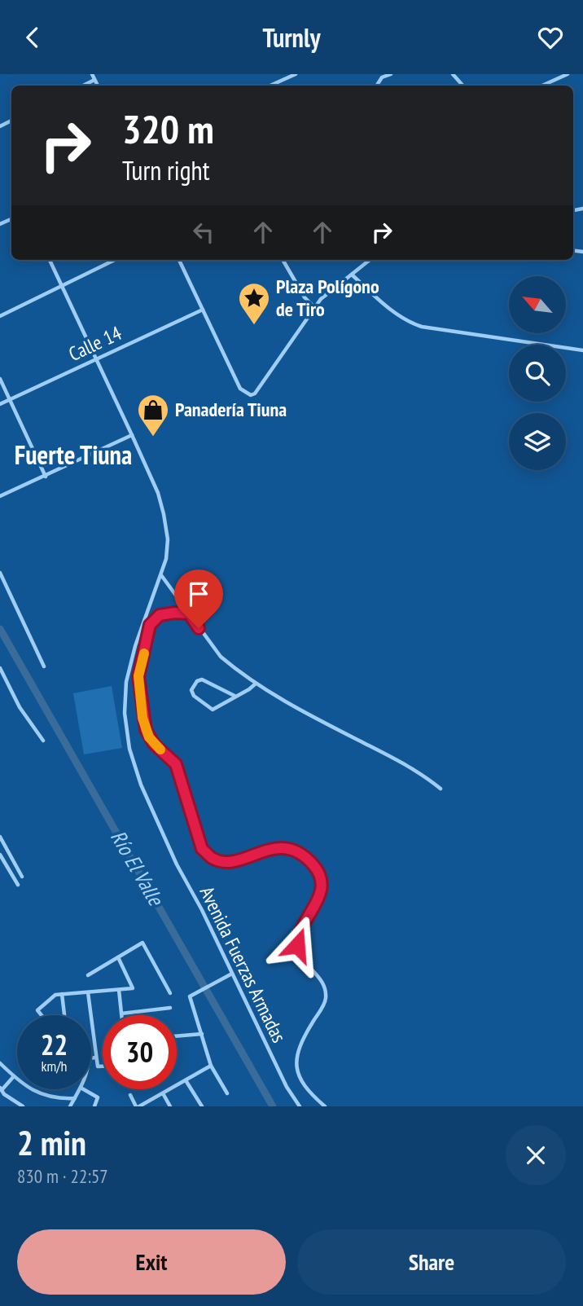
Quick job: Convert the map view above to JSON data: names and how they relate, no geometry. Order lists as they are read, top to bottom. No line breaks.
{"streets":{"street":["Calle 14","Avenida Fuerzas Armadas"]},"crossings":[["Calle 14","Avenida Fuerzas Armadas"]],"districts":["Fuerte Tiuna"],"water":["Río El Valle"],"places":{"place":["Plaza Polígono de Tiro"],"shop":["Panadería Tiuna"]},"north":"top left","page":{"header":"Turnly","turn":["320 m","Turn right"],"speed":"22 km/h","limit":"30","heading":["2 min","830 m · 22:57"],"buttons":["Exit","Share"]}}
